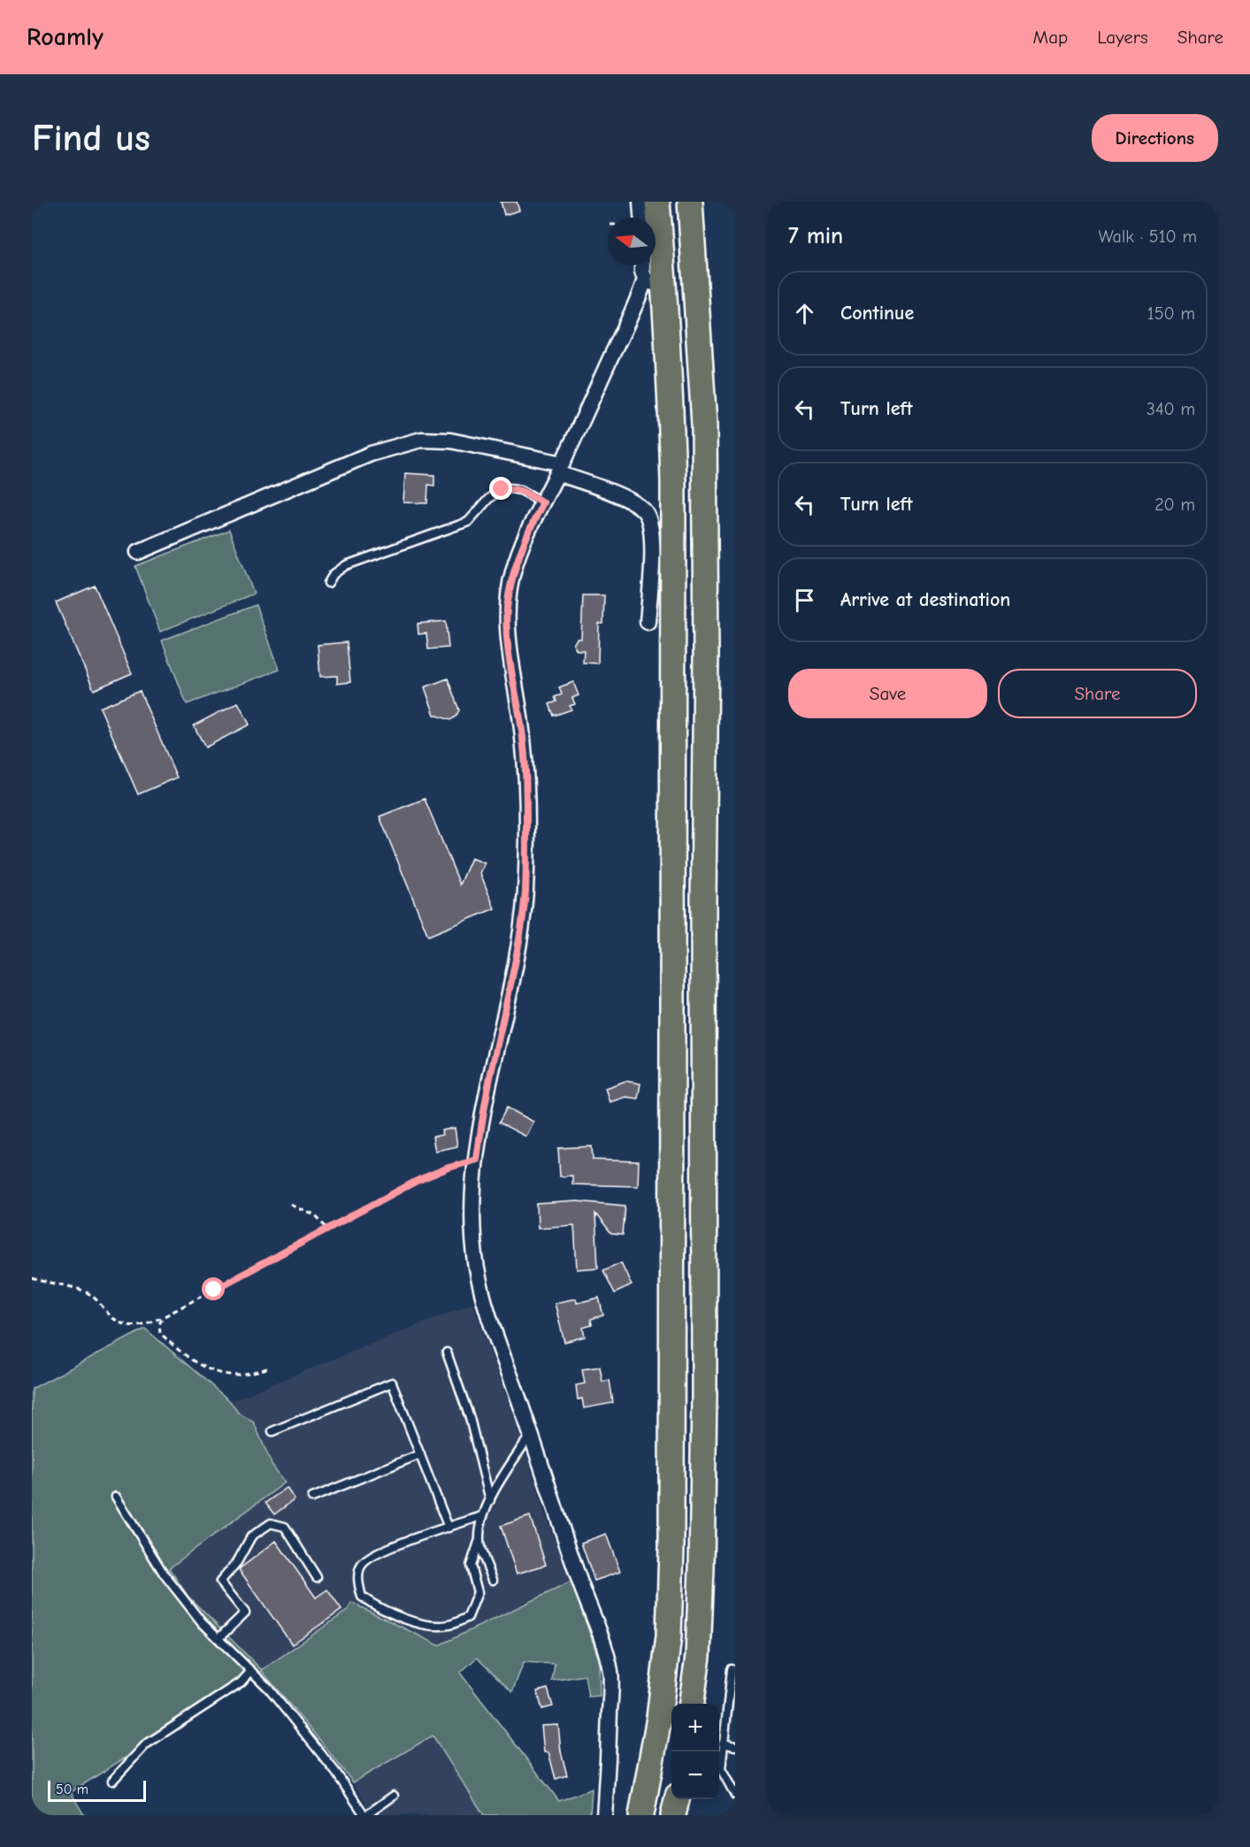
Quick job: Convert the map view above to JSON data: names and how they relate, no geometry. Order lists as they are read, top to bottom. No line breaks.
{"scale_bar":"50 m","north":"left","page":{"header":"Roamly","nav":["Map","Layers","Share"],"buttons":["Directions",["Save","Share"]],"title":"Find us","heading":["7 min","Walk · 510 m"],"list":[["Continue","150 m"],["Turn left","340 m"],["Turn left","20 m"],"Arrive at destination"],"map_buttons":["+","−"],"scale":"50 m"}}
